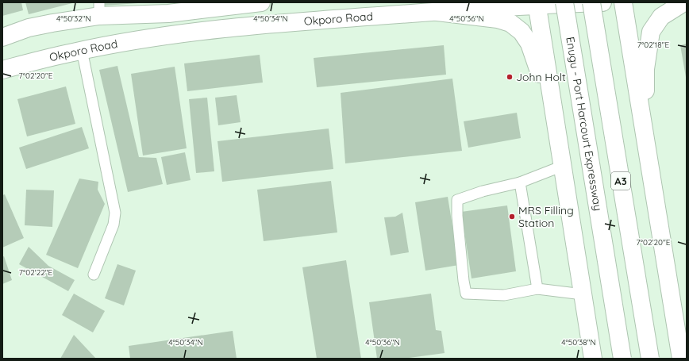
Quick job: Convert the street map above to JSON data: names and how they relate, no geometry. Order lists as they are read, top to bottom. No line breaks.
{"streets":{"main road":["Okporo Road","Enugu - Port Harcourt Expressway","A3"]},"places":["John Holt","MRS Filling Station"],"coordinates":["4°50'32\"N","4°50'34\"N","4°50'36\"N","7°02'18\"E","7°02'20\"E","7°02'22\"E","4°50'38\"N"]}
